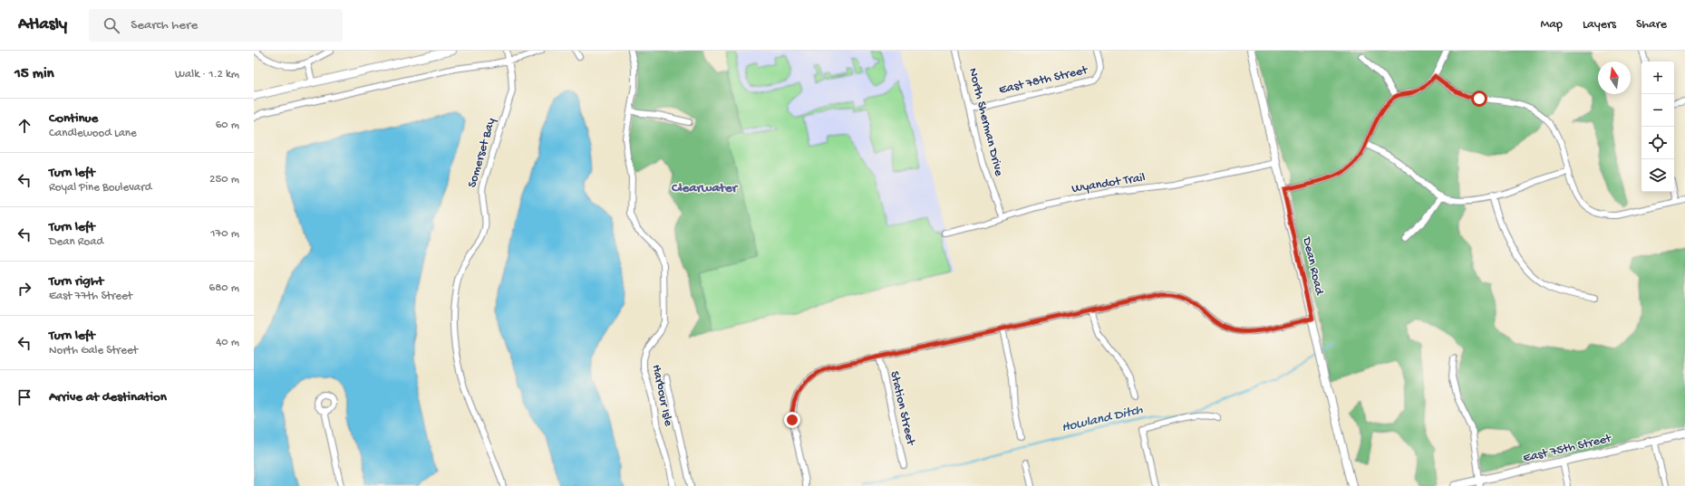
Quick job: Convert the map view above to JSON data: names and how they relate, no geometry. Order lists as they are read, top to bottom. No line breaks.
{"streets":{"street":["East 78th Street","North Sherman Drive","Somerset Bay","Wyandot Trail","Dean Road","Harbour Isle","Station Street","East 75th Street"]},"crossings":[["East 78th Street","North Sherman Drive"],["North Sherman Drive","Wyandot Trail"],["Wyandot Trail","Dean Road"]],"districts":["Clearwater"],"water":["Howland Ditch"],"north":"top","page":{"header":"Atlasly","search":"Search here","nav":["Map","Layers","Share"],"heading":["15 min","Walk · 1.2 km"],"map_buttons":["+","−"],"list":[["Continue","Candlewood Lane","60 m"],["Turn left","Royal Pine Boulevard","250 m"],["Turn left","Dean Road","170 m"],["Turn right","East 77th Street","680 m"],["Turn left","North Gale Street","40 m"],"Arrive at destination"]}}
